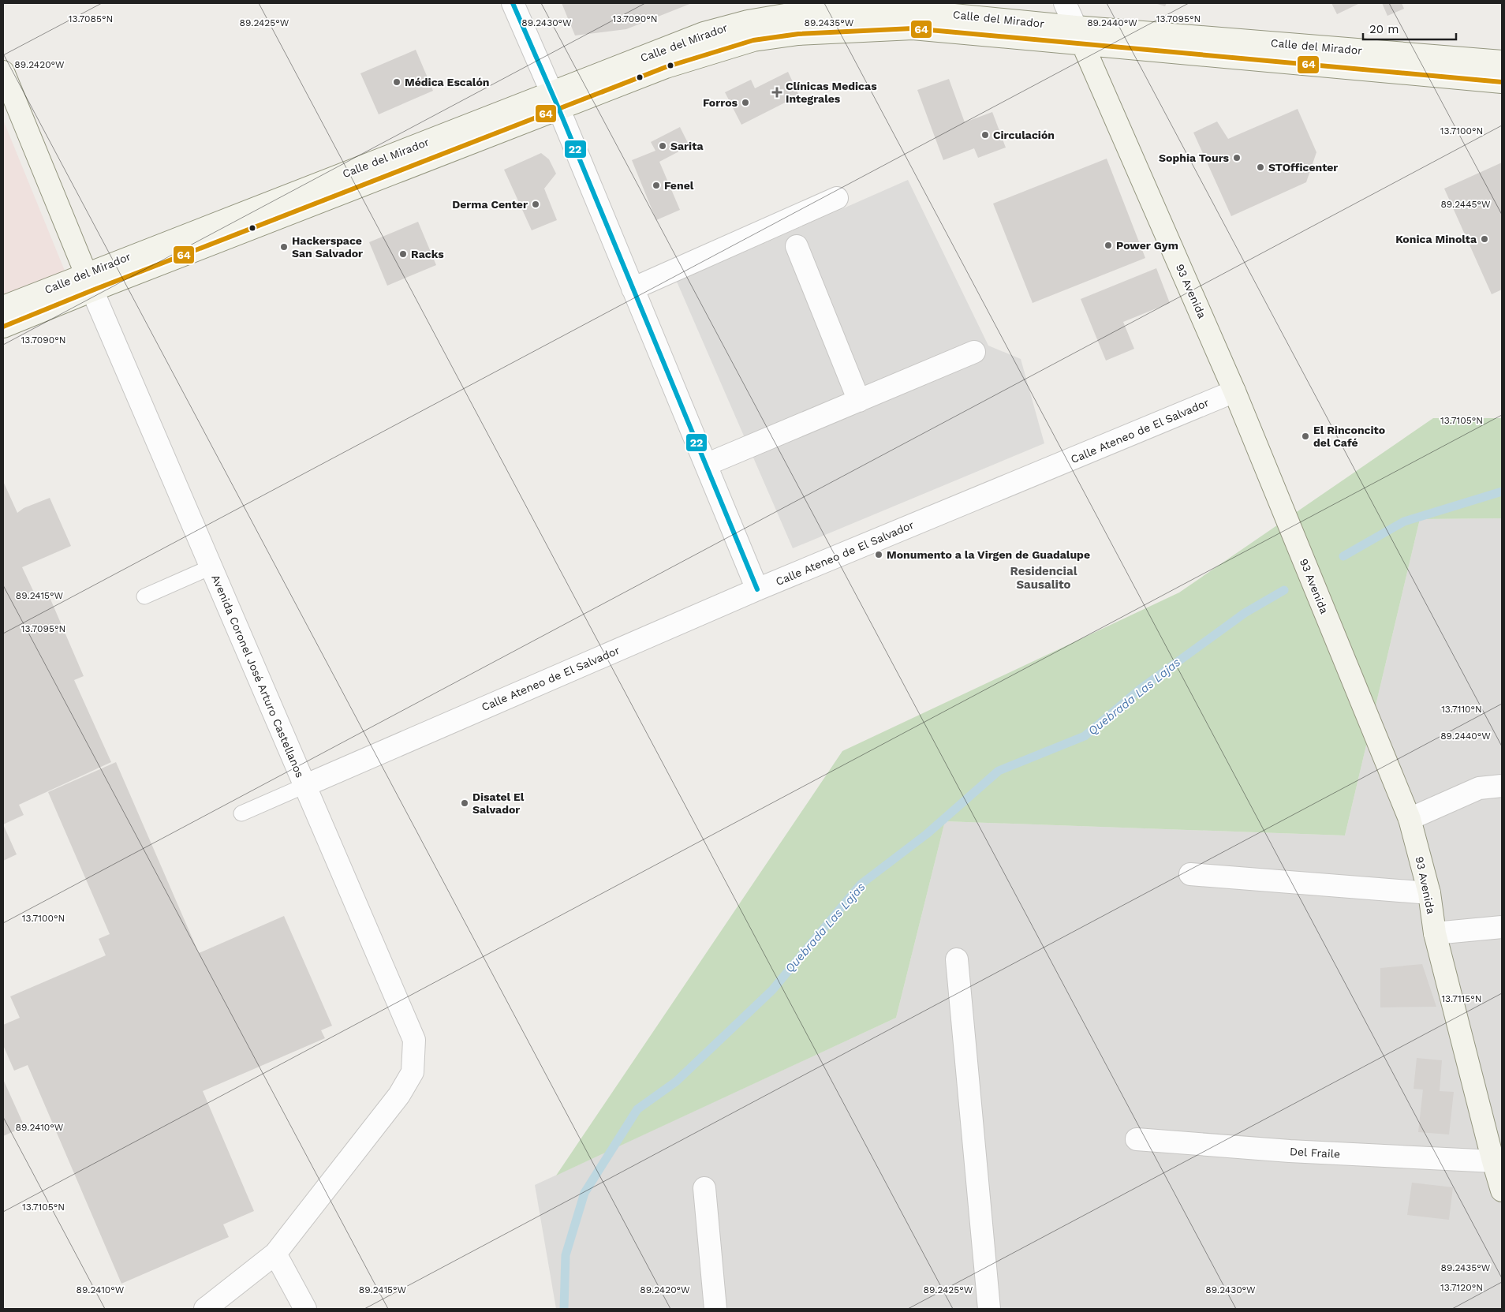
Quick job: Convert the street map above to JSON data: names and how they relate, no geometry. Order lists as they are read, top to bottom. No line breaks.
{"streets":{"main road":["Calle del Mirador","93 Avenida","Avenida Coronel José Arturo Castellanos"],"street":["Calle Ateneo de El Salvador","Del Fraile"]},"crossings":[["Calle del Mirador","93 Avenida"],["Calle del Mirador","Avenida Coronel José Arturo Castellanos"],["93 Avenida","Calle Ateneo de El Salvador"],["93 Avenida","Del Fraile"],["Calle Ateneo de El Salvador","Avenida Coronel José Arturo Castellanos"]],"districts":["Residencial Sausalito"],"water":["Quebrada Las Lajas"],"places":{"other":["Médica Escalón","Forros","Circulación","Sarita","Sophia Tours","STOfficenter","Fenel","Derma Center","Konica Minolta","Power Gym","Hackerspace San Salvador","Racks","El Rinconcito del Café","Monumento a la Virgen de Guadalupe","Disatel El Salvador"],"health":["Clínicas Medicas Integrales"]},"lines":["transit line 22","transit line 64"],"scale_bar":"20 m","coordinates":["13.7085°N","13.7090°N","13.7095°N","89.2425°W","89.2430°W","89.2435°W","89.2440°W","89.2420°W","13.7100°N","89.2445°W","13.7105°N","89.2415°W","13.7110°N","13.7115°N","89.2410°W","13.7120°N"]}
